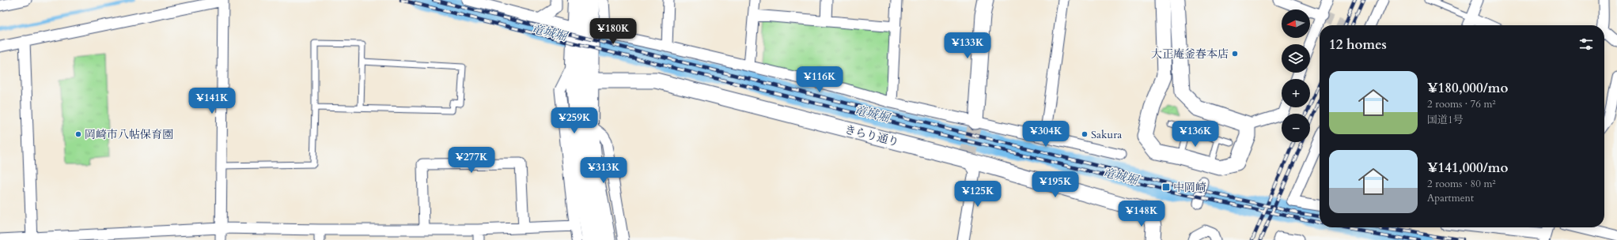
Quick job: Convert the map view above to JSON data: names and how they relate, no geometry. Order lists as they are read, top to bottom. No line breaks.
{"streets":{"street":["きらり通り"]},"water":["竜城堀"],"places":{"other":["大正庵釜春本店","岡崎市八帖保育園","Sakura"],"transit":["中岡崎"]},"north":"left","page":{"map_buttons":["+","−"],"price":["¥180K","¥133K","¥116K","¥141K","¥259K","¥304K","¥136K","¥277K","¥313K","¥195K","¥125K","¥148K"],"heading":"12 homes","list":[{"name":"¥180,000/mo","note":"2 rooms · 76 m² · 国道1号"},{"name":"¥141,000/mo","note":"2 rooms · 80 m² · Apartment"}]}}
